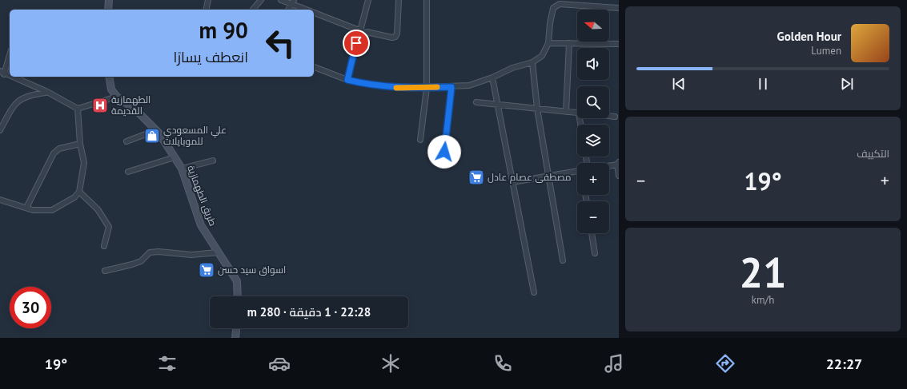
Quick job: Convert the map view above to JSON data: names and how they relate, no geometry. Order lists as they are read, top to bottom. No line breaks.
{"streets":{"main road":["طريق الطهمازية"]},"places":{"hospital":["الطهمازية القديمة"],"shop":["علي المسعودي للموبايلات"],"supermarket":["مصطفى عصام عادل","اسواق سيد حسن"]},"north":"left","page":{"map_buttons":["+","−"],"turn":["90 m","انعطف يسارًا"],"song":["Golden Hour","Lumen"],"tile":["التكييف",["21","km/h"]],"heat":["−","19°","+"],"limit":"30","trip":"22:28 · 1 دقيقة · 280 m","tabs":["22:27","19°"]}}
